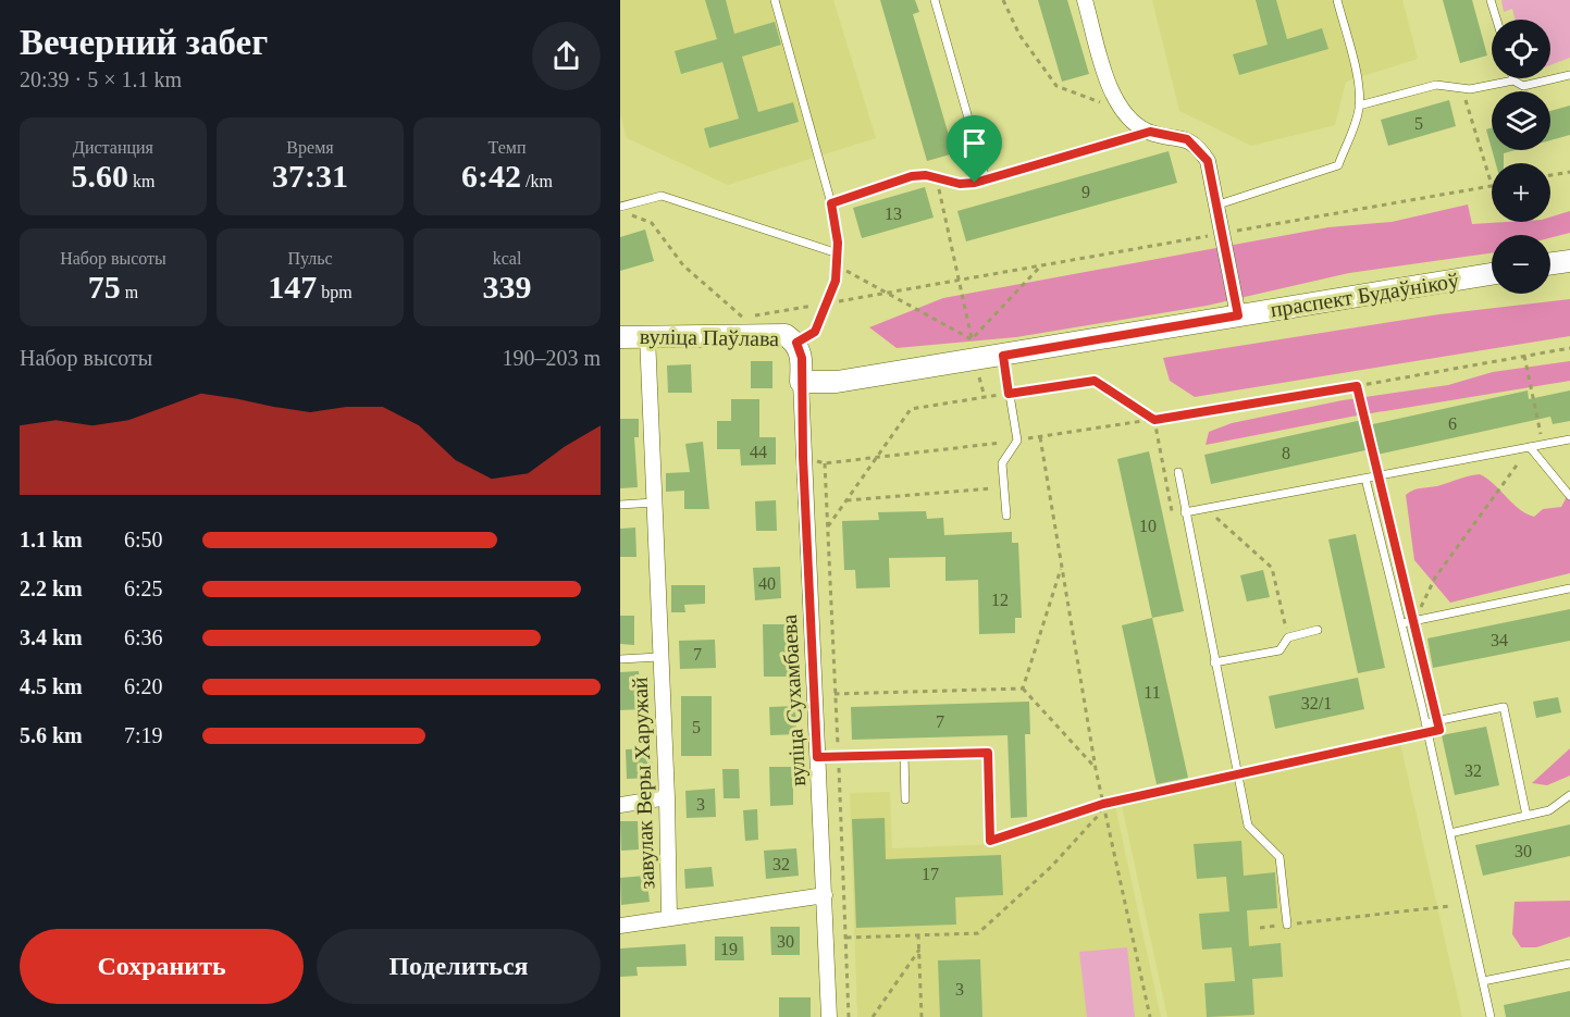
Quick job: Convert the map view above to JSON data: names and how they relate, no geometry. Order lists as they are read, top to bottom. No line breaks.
{"streets":{"street":["праспект Будаўнікоў","вуліца Паўлава","вуліца Сухамбаева","завулак Веры Харужай"]},"crossings":[["праспект Будаўнікоў","вуліца Паўлава"],["праспект Будаўнікоў","вуліца Сухамбаева"],["вуліца Паўлава","вуліца Сухамбаева"],["вуліца Паўлава","завулак Веры Харужай"]],"house_numbers":["5","9","13","6","44","8","10","40","12","34","7","11","32/1","7","5","32","3","30","32","17","30","19","3"],"page":{"heading":["Вечерний забег","20:39 · 5 × 1.1 km"],"map_buttons":["+","−"],"stats":[["Дистанция","5.60 km"],["Время","37:31"],["Темп","6:42 /km"],["Набор высоты","75 m"],["Пульс","147 bpm"],["kcal","339"]],"chart":["Набор высоты","190–203 m"],"list":[{"name":"1.1 km","note":"6:50"},{"name":"2.2 km","note":"6:25"},{"name":"3.4 km","note":"6:36"},{"name":"4.5 km","note":"6:20"},{"name":"5.6 km","note":"7:19"}],"buttons":["Сохранить","Поделиться"]}}
